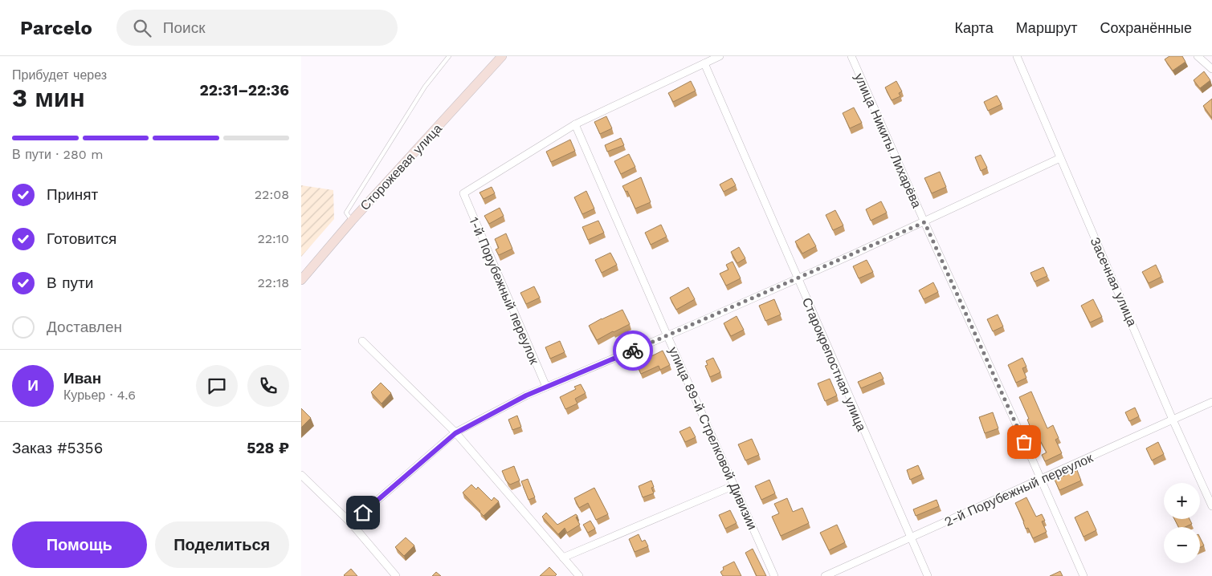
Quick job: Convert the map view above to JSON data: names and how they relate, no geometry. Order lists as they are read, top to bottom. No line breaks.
{"streets":{"main road":["Сторожевая улица"],"street":["улица Никиты Лихарёва","Засечная улица","1-й Порубежный переулок","Старокрепостная улица","улица 89-й Стрелковой Дивизии","2-й Порубежный переулок"]},"crossings":[["улица Никиты Лихарёва","2-й Порубежный переулок"],["Засечная улица","2-й Порубежный переулок"],["1-й Порубежный переулок","улица 89-й Стрелковой Дивизии"],["Старокрепостная улица","2-й Порубежный переулок"]],"page":{"header":"Parcelo","search":"Поиск","nav":["Карта","Маршрут","Сохранённые"],"heading":["3 мин","Прибудет через","22:31–22:36"],"panel":["Иван","Курьер · 4.6","Заказ #5356","528 ₽"],"bar":"В пути · 280 m","list":[["Принят","22:08"],["Готовится","22:10"],["В пути","22:18"],"Доставлен"],"round":"И","map_buttons":["+","−"],"buttons":["Помощь","Поделиться"]}}
